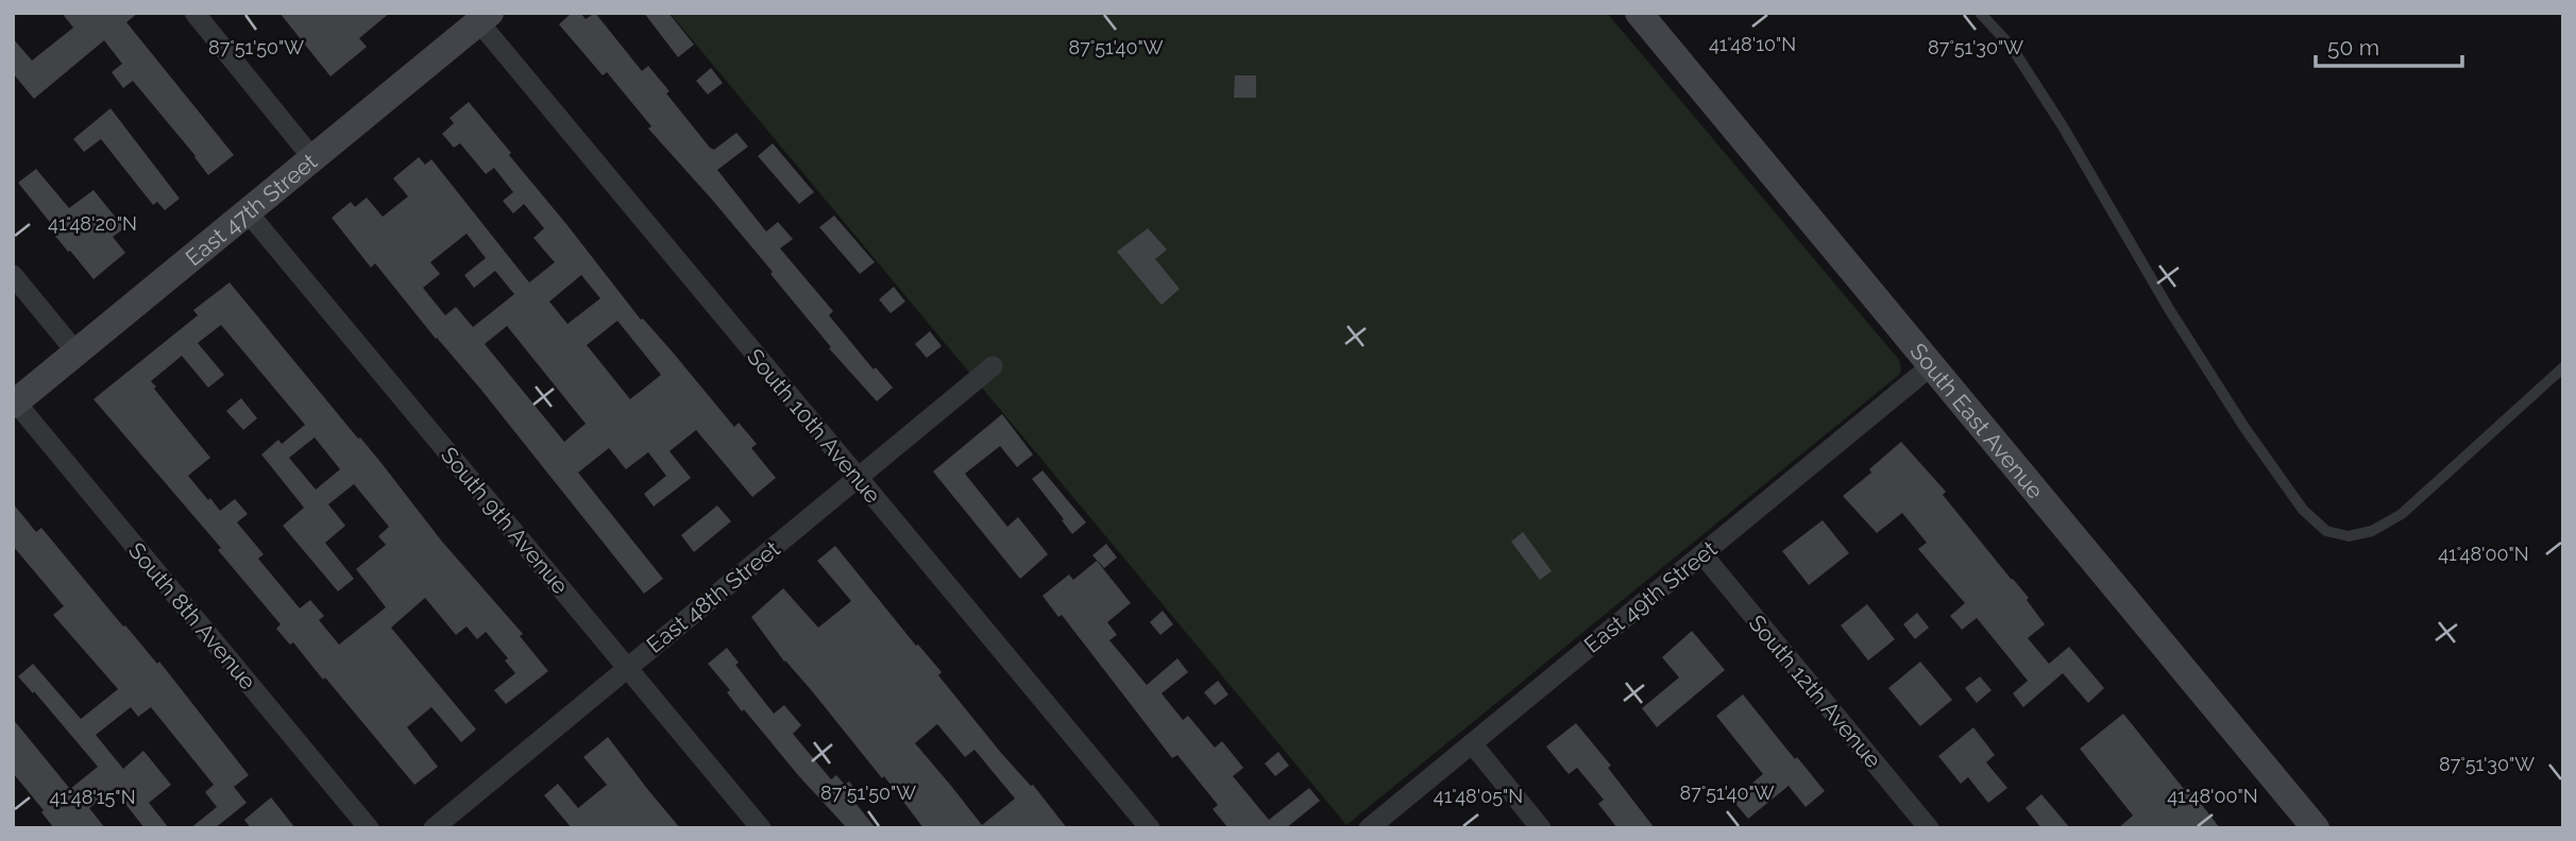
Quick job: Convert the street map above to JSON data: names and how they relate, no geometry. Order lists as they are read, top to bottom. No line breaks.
{"streets":{"main road":["East 47th Street","South East Avenue"],"street":["South 10th Avenue","South 9th Avenue","East 48th Street","East 49th Street","South 8th Avenue","South 12th Avenue"]},"crossings":[["East 47th Street","South 10th Avenue"],["East 47th Street","South 9th Avenue"],["East 47th Street","South 8th Avenue"],["South East Avenue","East 49th Street"],["South 10th Avenue","East 48th Street"],["South 9th Avenue","East 48th Street"],["East 49th Street","South 12th Avenue"]],"scale_bar":"50 m","coordinates":["41°48'10\"N","87°51'50\"W","87°51'40\"W","87°51'30\"W","41°48'20\"N","41°48'00\"N","41°48'05\"N","41°48'15\"N"]}
